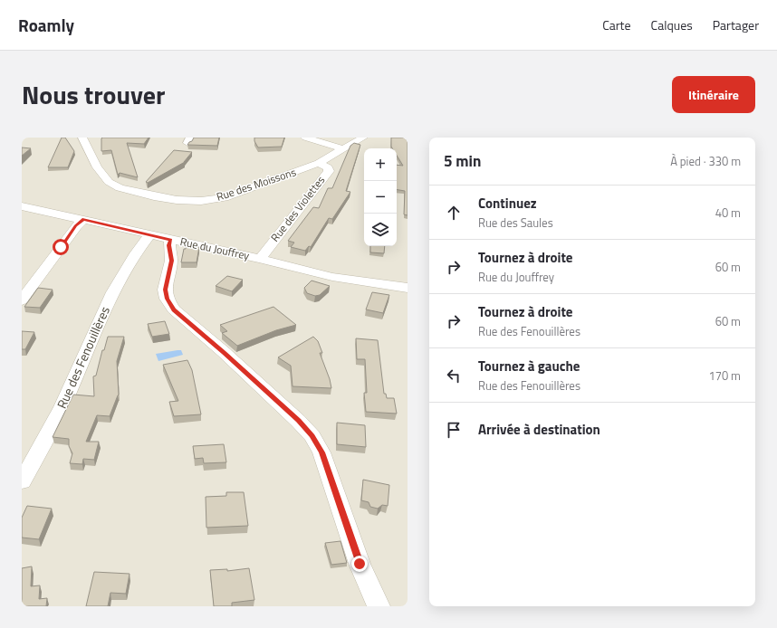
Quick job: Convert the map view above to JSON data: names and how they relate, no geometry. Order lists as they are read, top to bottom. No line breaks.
{"streets":{"street":["Rue des Moissons","Rue des Violettes","Rue du Jouffrey","Rue des Fenouillères"]},"crossings":[["Rue des Moissons","Rue des Violettes"],["Rue des Violettes","Rue du Jouffrey"],["Rue du Jouffrey","Rue des Fenouillères"]],"page":{"header":"Roamly","nav":["Carte","Calques","Partager"],"title":"Nous trouver","buttons":"Itinéraire","heading":["5 min","À pied · 330 m"],"map_buttons":["+","−"],"list":[["Continuez","Rue des Saules","40 m"],["Tournez à droite","Rue du Jouffrey","60 m"],["Tournez à droite","Rue des Fenouillères","60 m"],["Tournez à gauche","Rue des Fenouillères","170 m"],"Arrivée à destination"]}}
